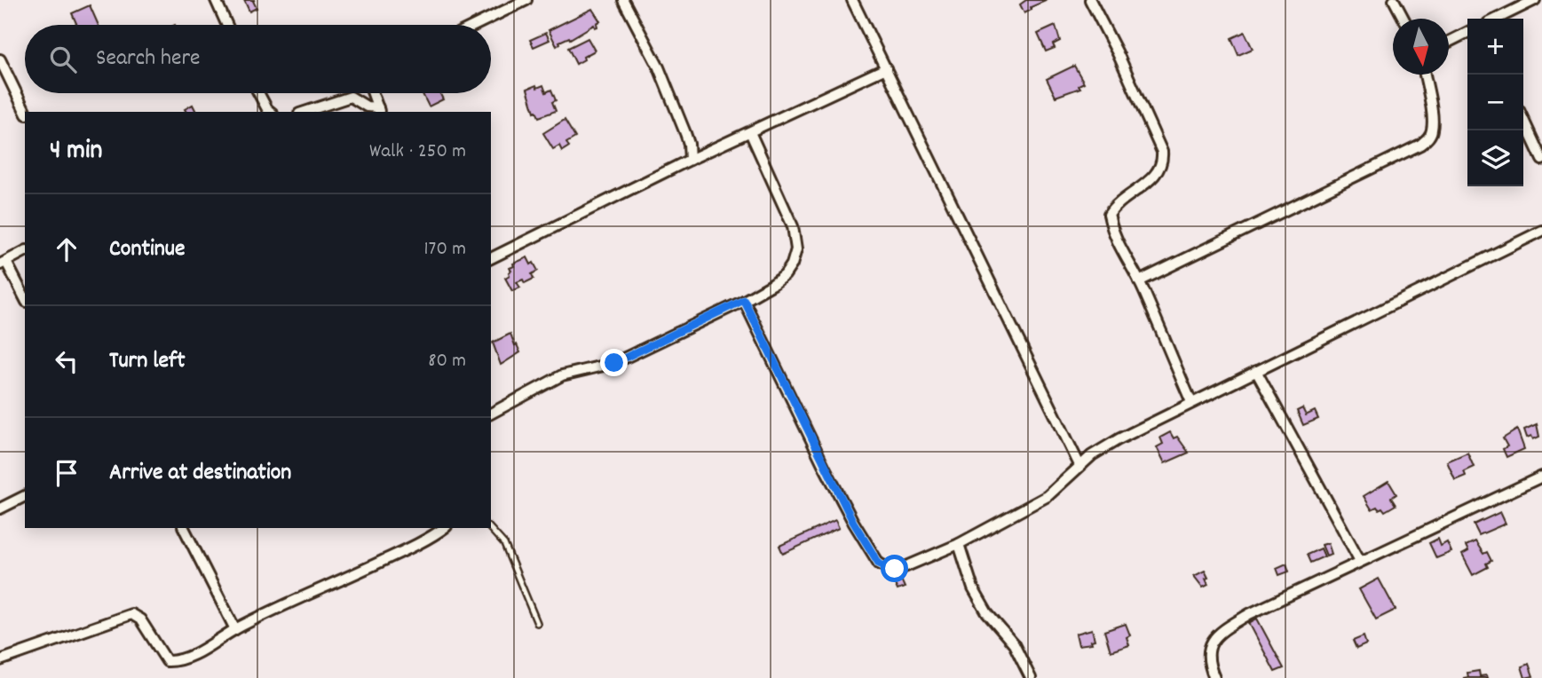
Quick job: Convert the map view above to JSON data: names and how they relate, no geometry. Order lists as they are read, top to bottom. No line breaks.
{"north":"bottom","page":{"map_buttons":["+","−"],"search":"Search here","heading":["4 min","Walk · 250 m"],"list":[["Continue","170 m"],["Turn left","80 m"],"Arrive at destination"]}}
